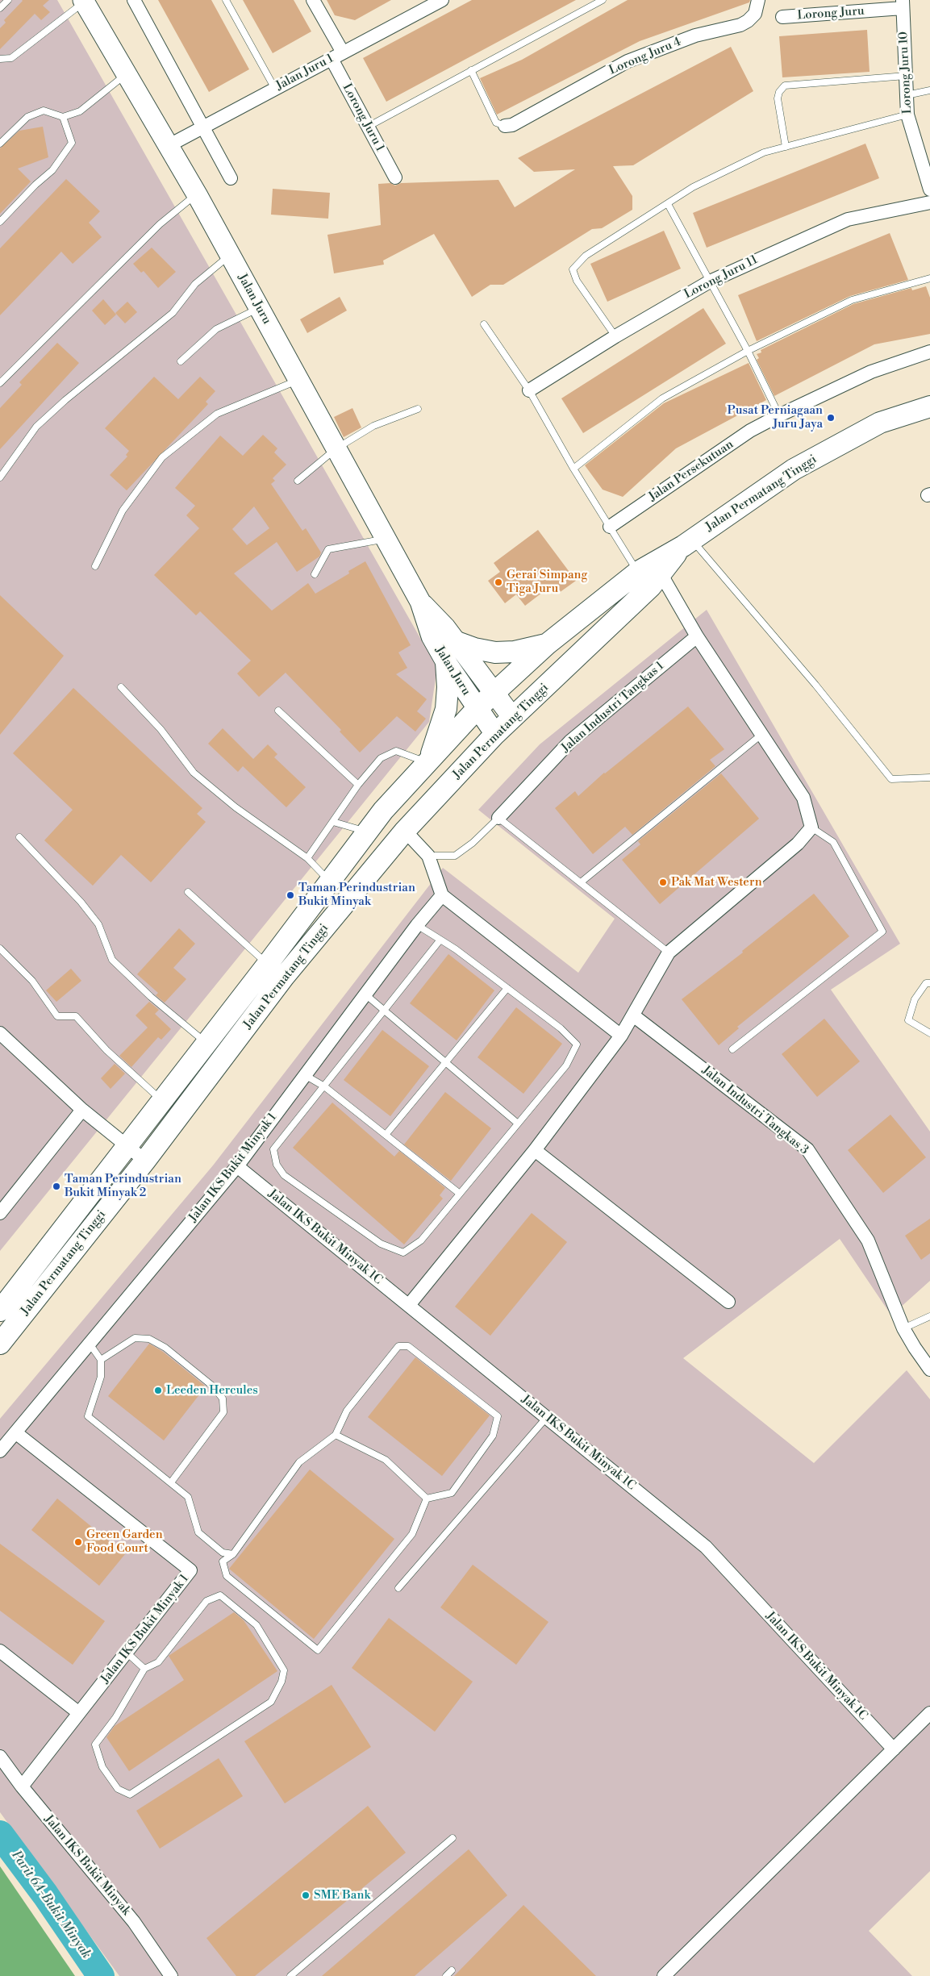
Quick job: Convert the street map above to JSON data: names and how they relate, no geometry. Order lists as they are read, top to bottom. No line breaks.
{"streets":{"highway":["Jalan Permatang Tinggi"],"main road":["Jalan Juru"],"street":["Lorong Juru","Lorong Juru 4","Jalan Juru 1","Lorong Juru 10","Lorong Juru 1","Lorong Juru 11","Jalan Persekutuan","Jalan Industri Tangkas 1","Jalan Industri Tangkas 3","Jalan IKS Bukit Minyak 1","Jalan IKS Bukit Minyak 1C","Jalan IKS Bukit Minyak"]},"crossings":[["Lorong Juru","Lorong Juru 10"],["Jalan Juru 1","Lorong Juru 1"],["Jalan Juru 1","Jalan Juru"],["Jalan Juru","Jalan Permatang Tinggi"],["Jalan IKS Bukit Minyak 1","Jalan IKS Bukit Minyak 1C"],["Jalan IKS Bukit Minyak 1","Jalan IKS Bukit Minyak"]],"water":["Parit 6A-Bukit Minyak"],"places":["Pusat Perniagaan Juru Jaya","Gerai Simpang Tiga Juru","Pak Mat Western","Taman Perindustrian Bukit Minyak","Taman Perindustrian Bukit Minyak 2","Leeden Hercules","Green Garden Food Court","SME Bank"]}
